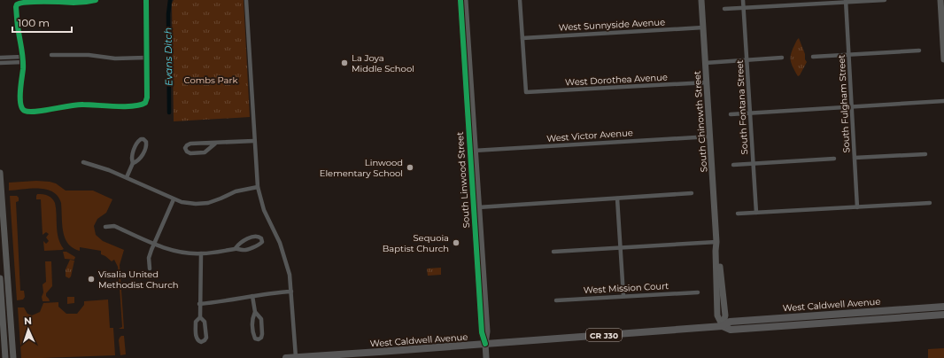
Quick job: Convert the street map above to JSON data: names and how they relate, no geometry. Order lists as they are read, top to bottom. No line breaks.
{"streets":{"main road":["West Caldwell Avenue","CR J30"],"street":["West Sunnyside Avenue","West Dorothea Avenue","South Fulgham Street","South Fontana Street","South Chinowth Street","West Victor Avenue","South Linwood Street","West Mission Court"]},"crossings":[["West Sunnyside Avenue","West Dorothea Avenue"],["West Sunnyside Avenue","South Chinowth Street"],["West Dorothea Avenue","South Chinowth Street"],["South Chinowth Street","West Victor Avenue"],["South Chinowth Street","West Caldwell Avenue"],["West Victor Avenue","South Linwood Street"],["South Linwood Street","West Caldwell Avenue"]],"water":["Evans Ditch"],"parks":["Combs Park"],"places":["La Joya Middle School","Linwood Elementary School","Sequoia Baptist Church","Visalia United Methodist Church"],"scale_bar":"100 m","north":"top"}
